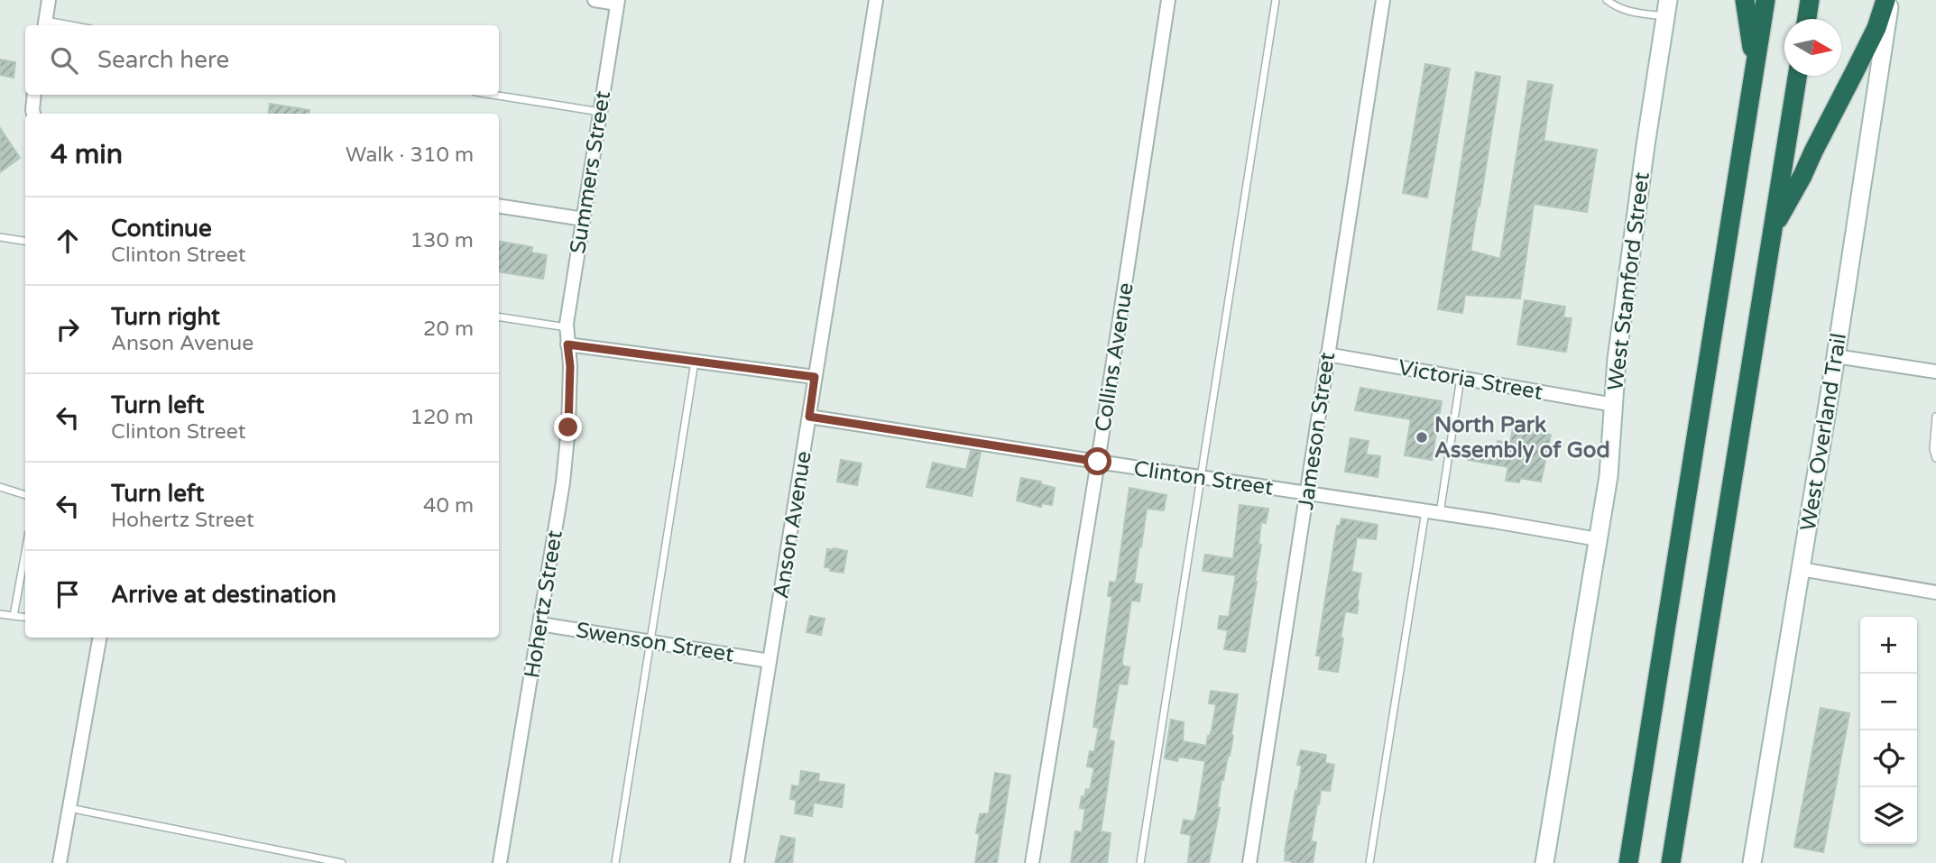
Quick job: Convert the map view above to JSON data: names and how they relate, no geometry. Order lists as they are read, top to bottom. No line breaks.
{"streets":{"main road":["West Stamford Street","West Overland Trail"],"street":["Summers Street","Collins Avenue","Victoria Street","Jameson Street","Clinton Street","Anson Avenue","Hohertz Street","Swenson Street"]},"crossings":[["Summers Street","Hohertz Street"],["West Stamford Street","Victoria Street"],["West Stamford Street","Clinton Street"],["Collins Avenue","Clinton Street"],["Victoria Street","Jameson Street"],["Jameson Street","Clinton Street"],["Clinton Street","Anson Avenue"],["Anson Avenue","Swenson Street"],["Hohertz Street","Swenson Street"]],"places":["North Park Assembly of God"],"north":"right","page":{"search":"Search here","heading":["4 min","Walk · 310 m"],"list":[["Continue","Clinton Street","130 m"],["Turn right","Anson Avenue","20 m"],["Turn left","Clinton Street","120 m"],["Turn left","Hohertz Street","40 m"],"Arrive at destination"],"map_buttons":["+","−"]}}
